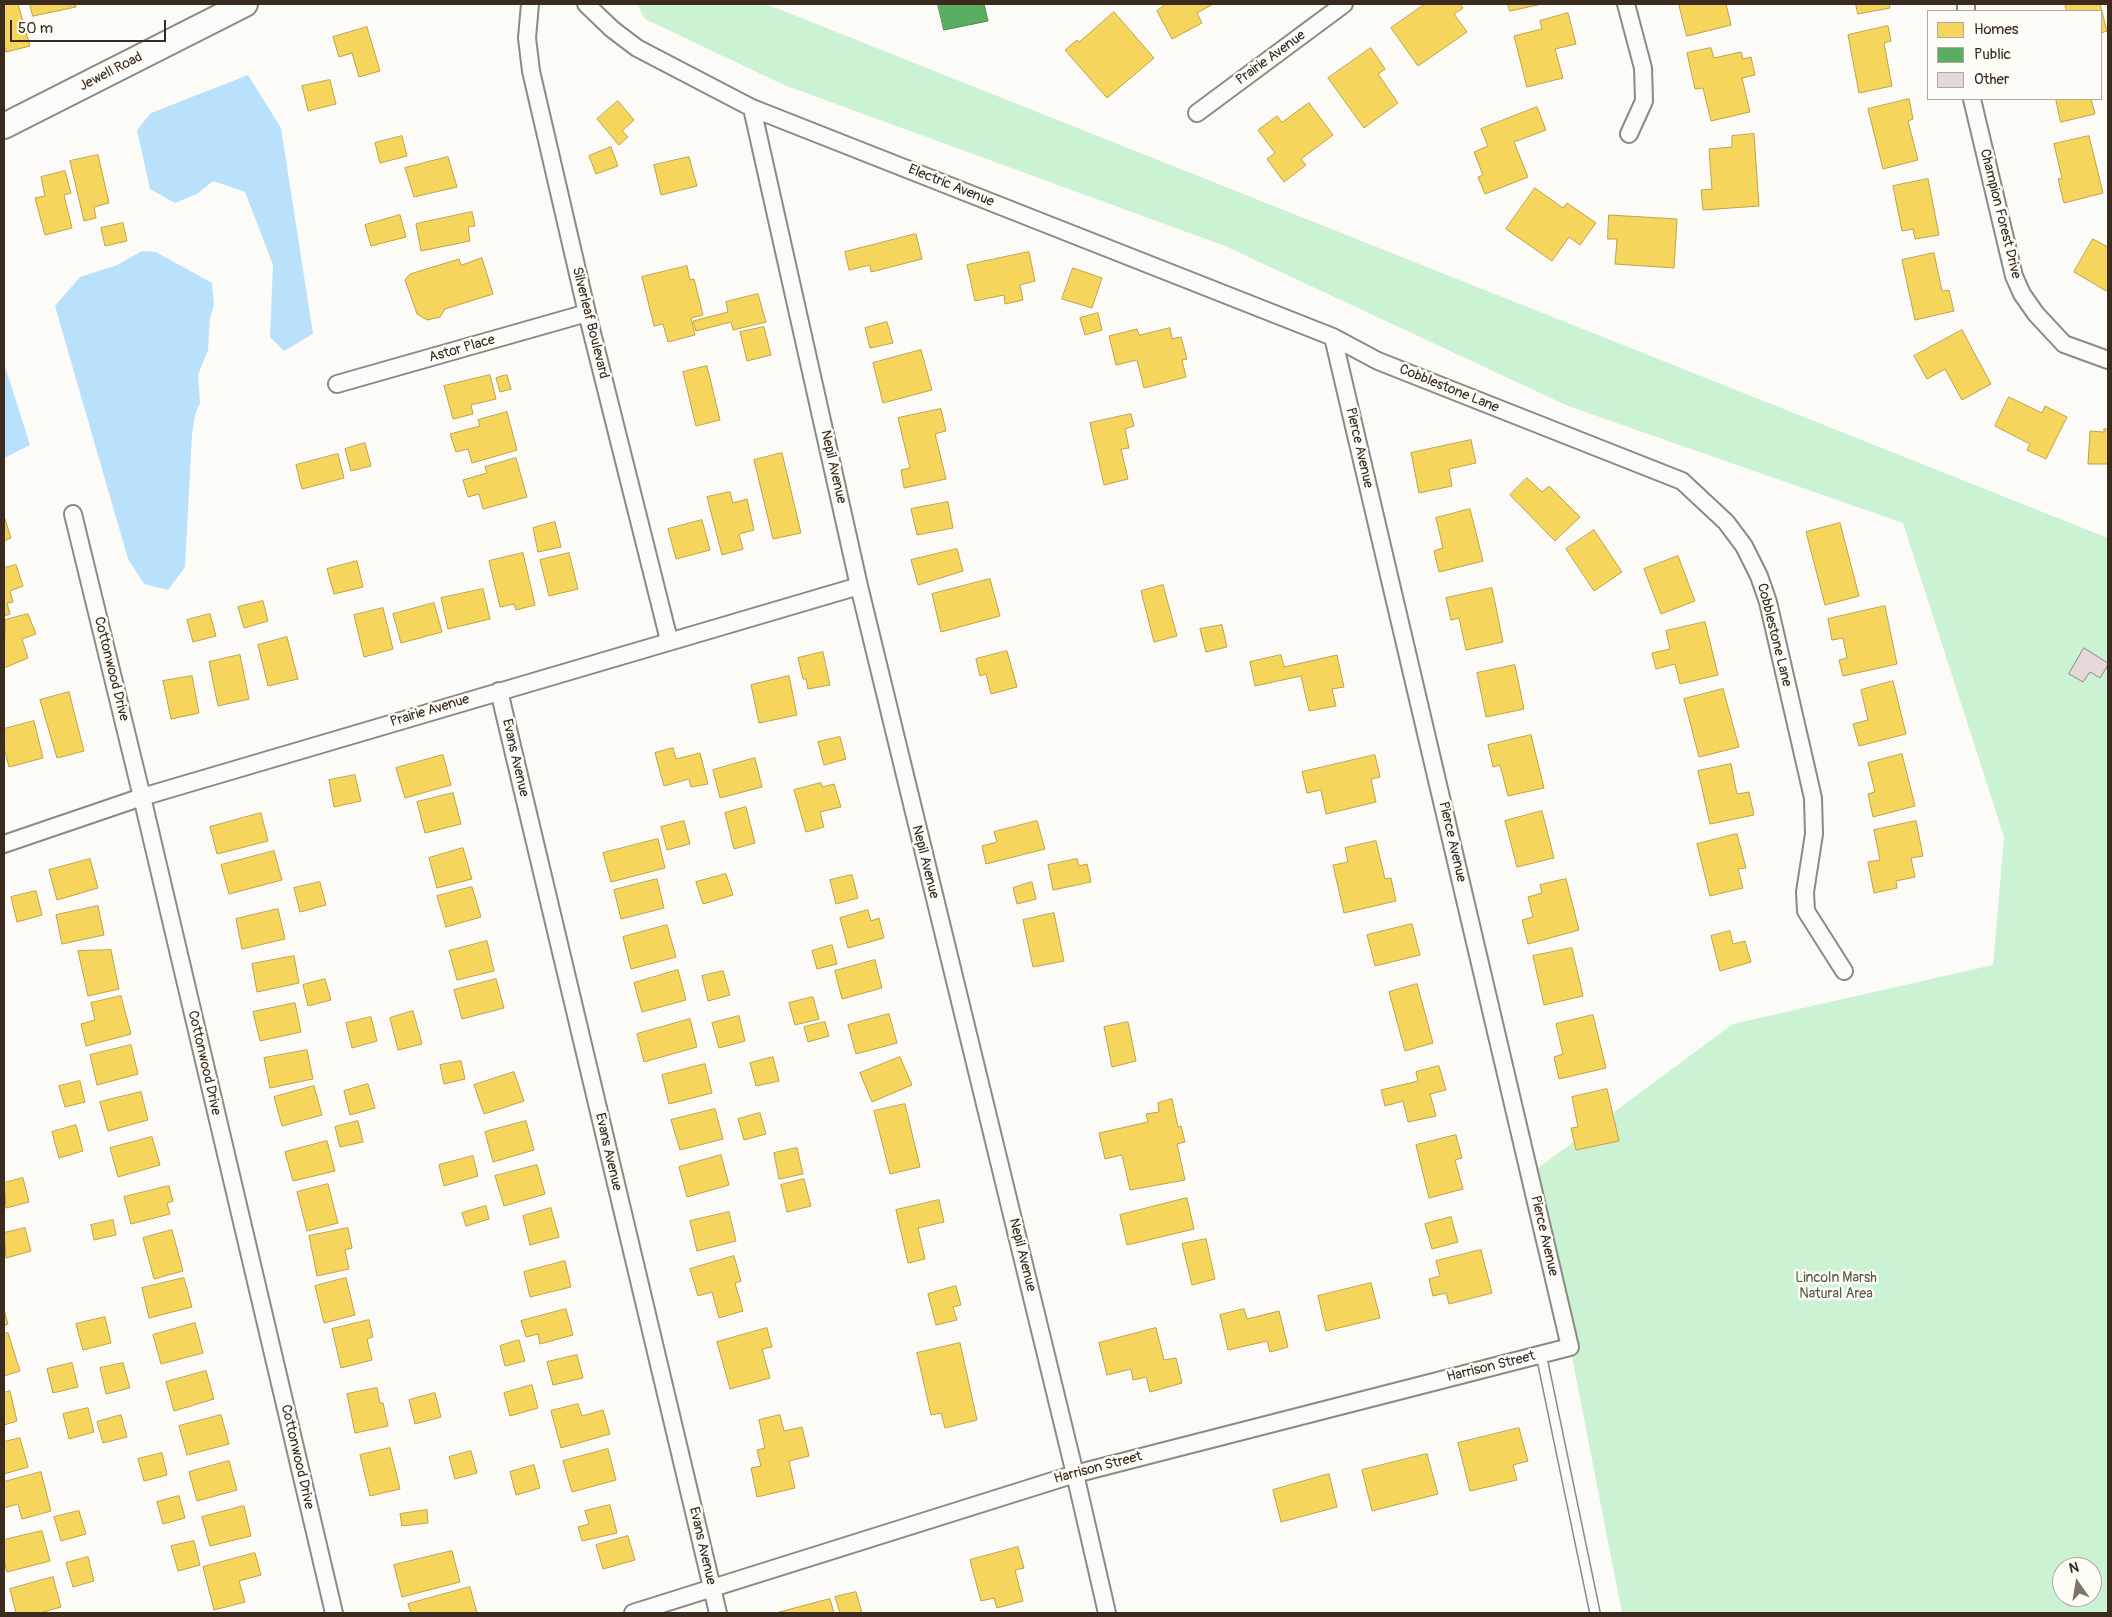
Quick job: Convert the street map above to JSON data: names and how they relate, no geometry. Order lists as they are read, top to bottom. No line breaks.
{"streets":{"street":["Prairie Avenue","Jewell Road","Electric Avenue","Champion Forest Drive","Silverleaf Boulevard","Astor Place","Cobblestone Lane","Pierce Avenue","Nepil Avenue","Cottonwood Drive","Evans Avenue","Harrison Street"]},"crossings":[["Prairie Avenue","Silverleaf Boulevard"],["Prairie Avenue","Nepil Avenue"],["Prairie Avenue","Cottonwood Drive"],["Prairie Avenue","Evans Avenue"],["Electric Avenue","Cobblestone Lane"],["Electric Avenue","Pierce Avenue"],["Electric Avenue","Nepil Avenue"],["Silverleaf Boulevard","Astor Place"],["Cobblestone Lane","Pierce Avenue"],["Pierce Avenue","Harrison Street"],["Nepil Avenue","Harrison Street"],["Evans Avenue","Harrison Street"]],"parks":["Lincoln Marsh Natural Area"],"legend":["Homes","Public","Other"],"scale_bar":"50 m","north":"top"}
